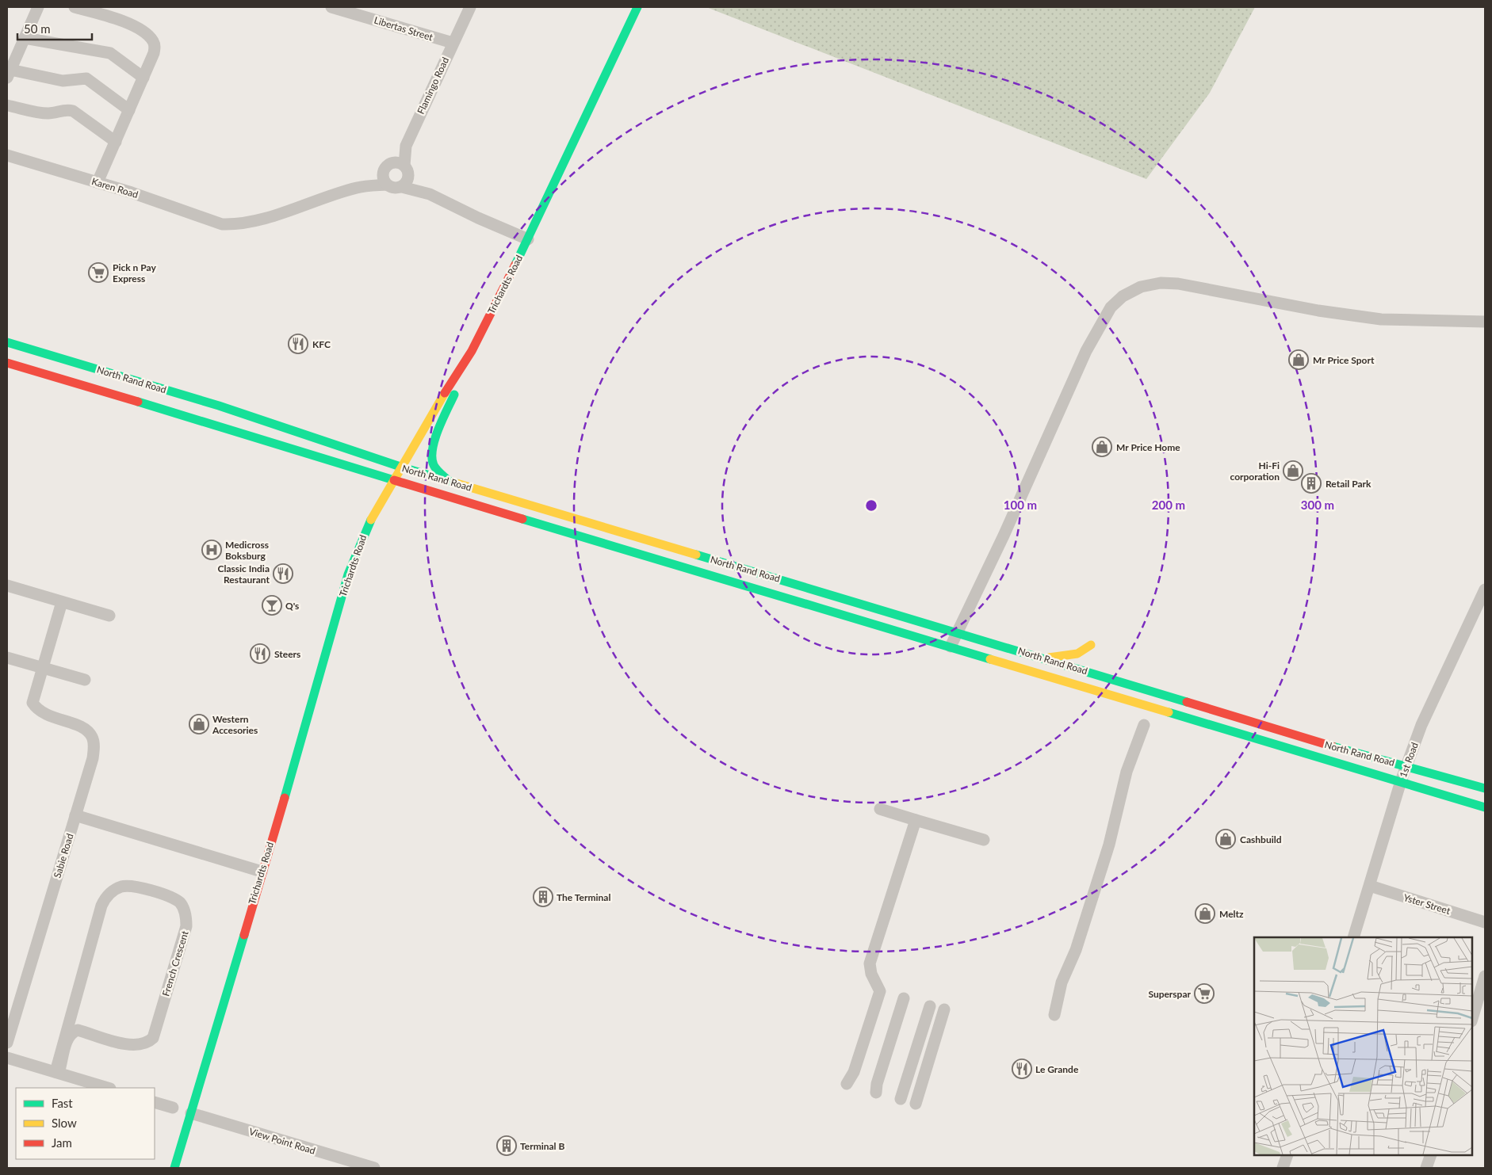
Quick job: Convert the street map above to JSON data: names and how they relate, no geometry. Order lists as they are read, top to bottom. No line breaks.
{"streets":{"main road":["Trichardts Road","North Rand Road"],"street":["Libertas Street","Flamingo Road","Karen Road","1st Road","Sabie Road","Yster Street","French Crescent","View Point Road"]},"crossings":[["Libertas Street","Flamingo Road"],["Trichardts Road","North Rand Road"],["Trichardts Road","View Point Road"],["North Rand Road","1st Road"],["1st Road","Yster Street"]],"places":{"supermarket":["Pick n Pay Express","Superspar"],"restaurant":["KFC","Classic India Restaurant","Steers","Le Grande"],"shop":["Mr Price Sport","Mr Price Home","Hi-Fi corporation","Western Accesories","Cashbuild","Meltz"],"building":["Retail Park","The Terminal","Terminal B"],"hospital":["Medicross Boksburg"],"bar":["Q's"]},"legend":["Fast","Slow","Jam"],"scale_bar":"50 m","rings":["100 m","200 m","300 m"]}
